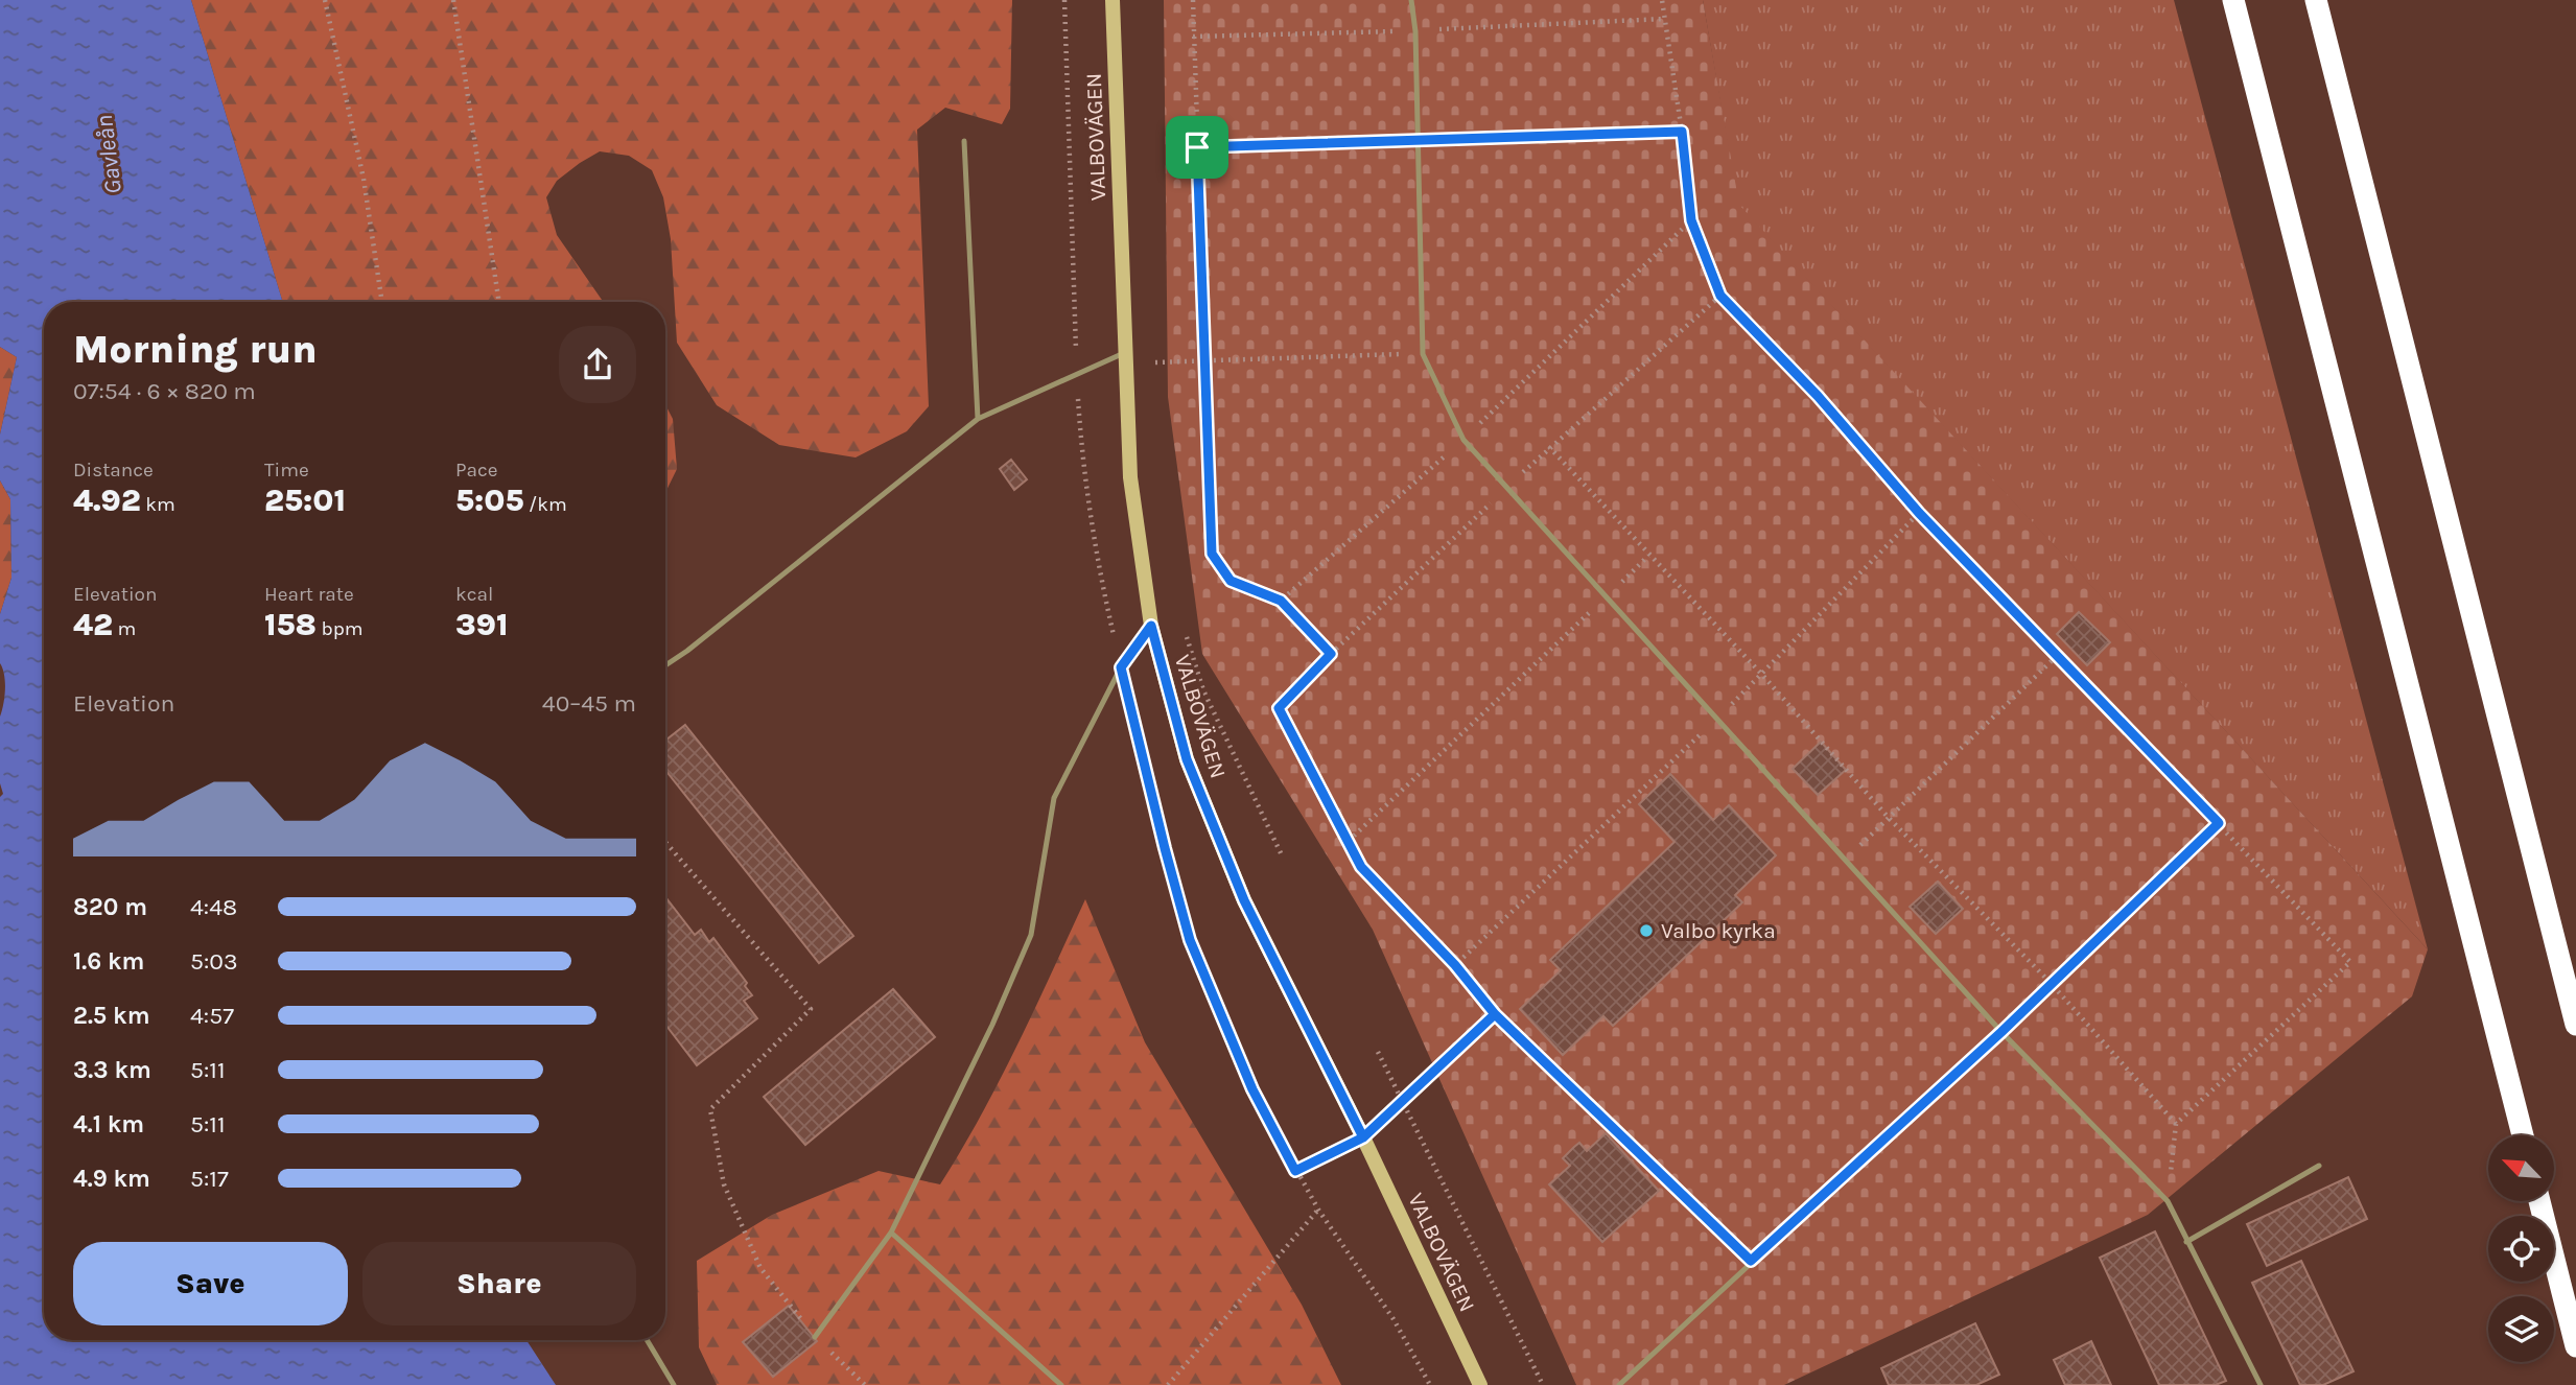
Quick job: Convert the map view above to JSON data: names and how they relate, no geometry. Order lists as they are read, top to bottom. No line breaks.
{"streets":{"main road":["VALBOVÄGEN"]},"water":["Gavleån"],"places":["Valbo kyrka"],"north":"top left","page":{"heading":["Morning run","07:54 · 6 × 820 m"],"stats":[["Distance","4.92 km"],["Time","25:01"],["Pace","5:05 /km"],["Elevation","42 m"],["Heart rate","158 bpm"],["kcal","391"]],"chart":["Elevation","40–45 m"],"list":[{"name":"820 m","note":"4:48"},{"name":"1.6 km","note":"5:03"},{"name":"2.5 km","note":"4:57"},{"name":"3.3 km","note":"5:11"},{"name":"4.1 km","note":"5:11"},{"name":"4.9 km","note":"5:17"}],"buttons":["Save","Share"]}}
